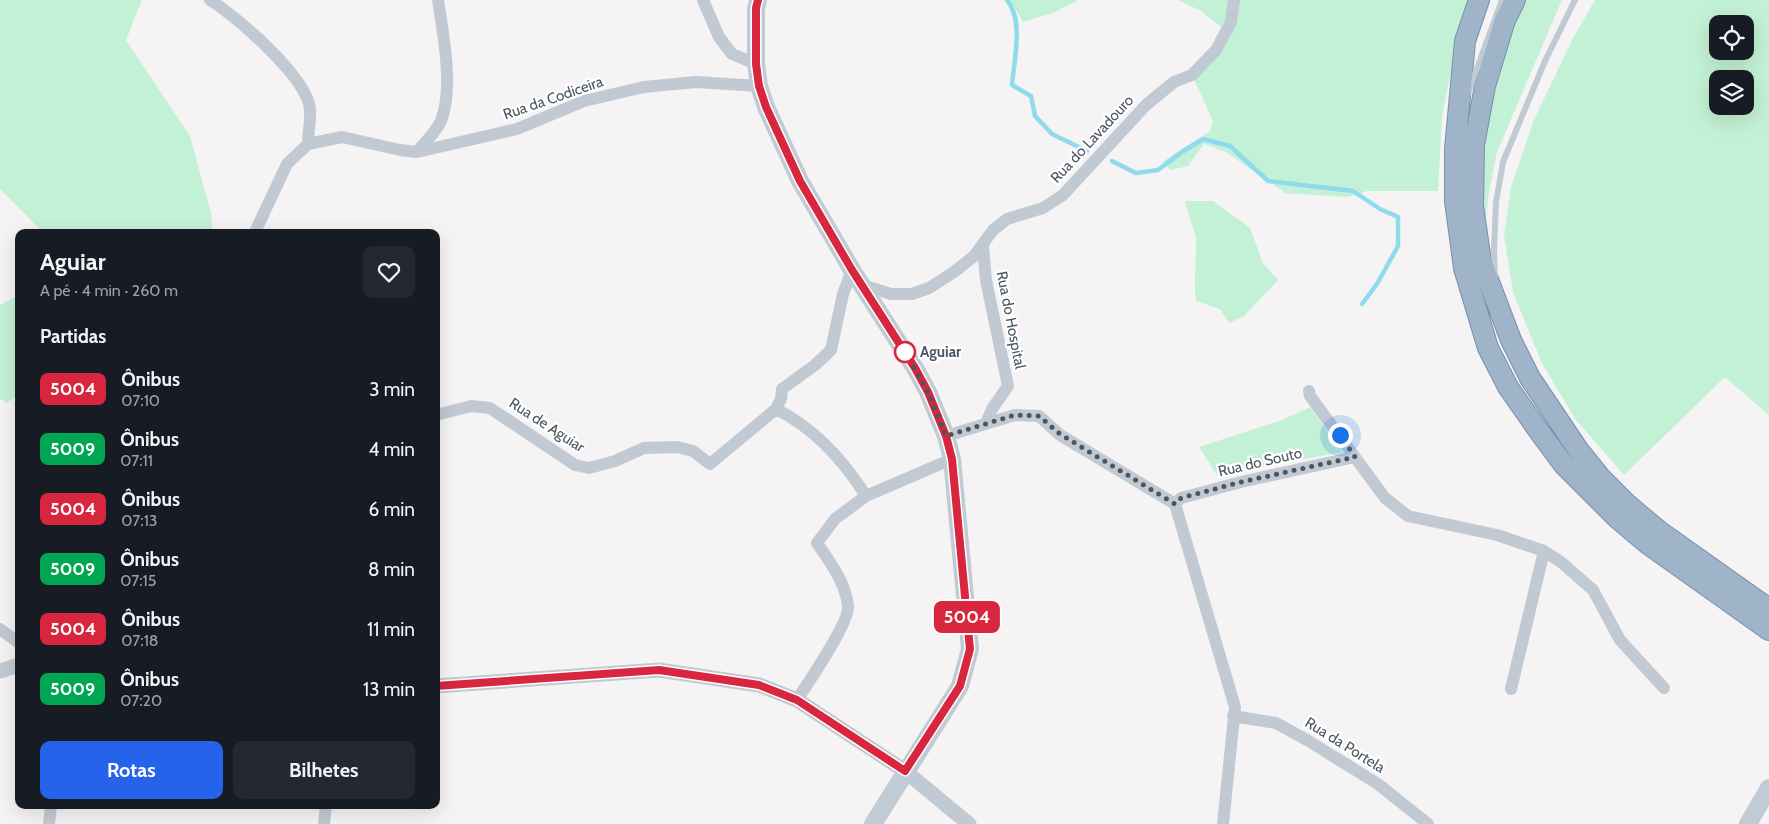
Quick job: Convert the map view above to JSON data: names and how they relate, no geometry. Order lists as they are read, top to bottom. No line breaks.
{"streets":{"street":["Rua da Codiceira","Rua do Lavadouro","Rua do Hospital","Rua de Aguiar","Rua do Souto","Rua da Portela"]},"crossings":[["Rua do Lavadouro","Rua do Hospital"]],"places":["Aguiar"],"lines":["bus line 5004"],"page":{"on_map":"5004","heading":[["Aguiar","A pé · 4 min · 260 m"],"Partidas"],"list":[{"mark":"5004","name":"Ônibus","note":"07:10","value":"3 min"},{"mark":"5009","name":"Ônibus","note":"07:11","value":"4 min"},{"mark":"5004","name":"Ônibus","note":"07:13","value":"6 min"},{"mark":"5009","name":"Ônibus","note":"07:15","value":"8 min"},{"mark":"5004","name":"Ônibus","note":"07:18","value":"11 min"},{"mark":"5009","name":"Ônibus","note":"07:20","value":"13 min"}],"buttons":["Rotas","Bilhetes"]}}
